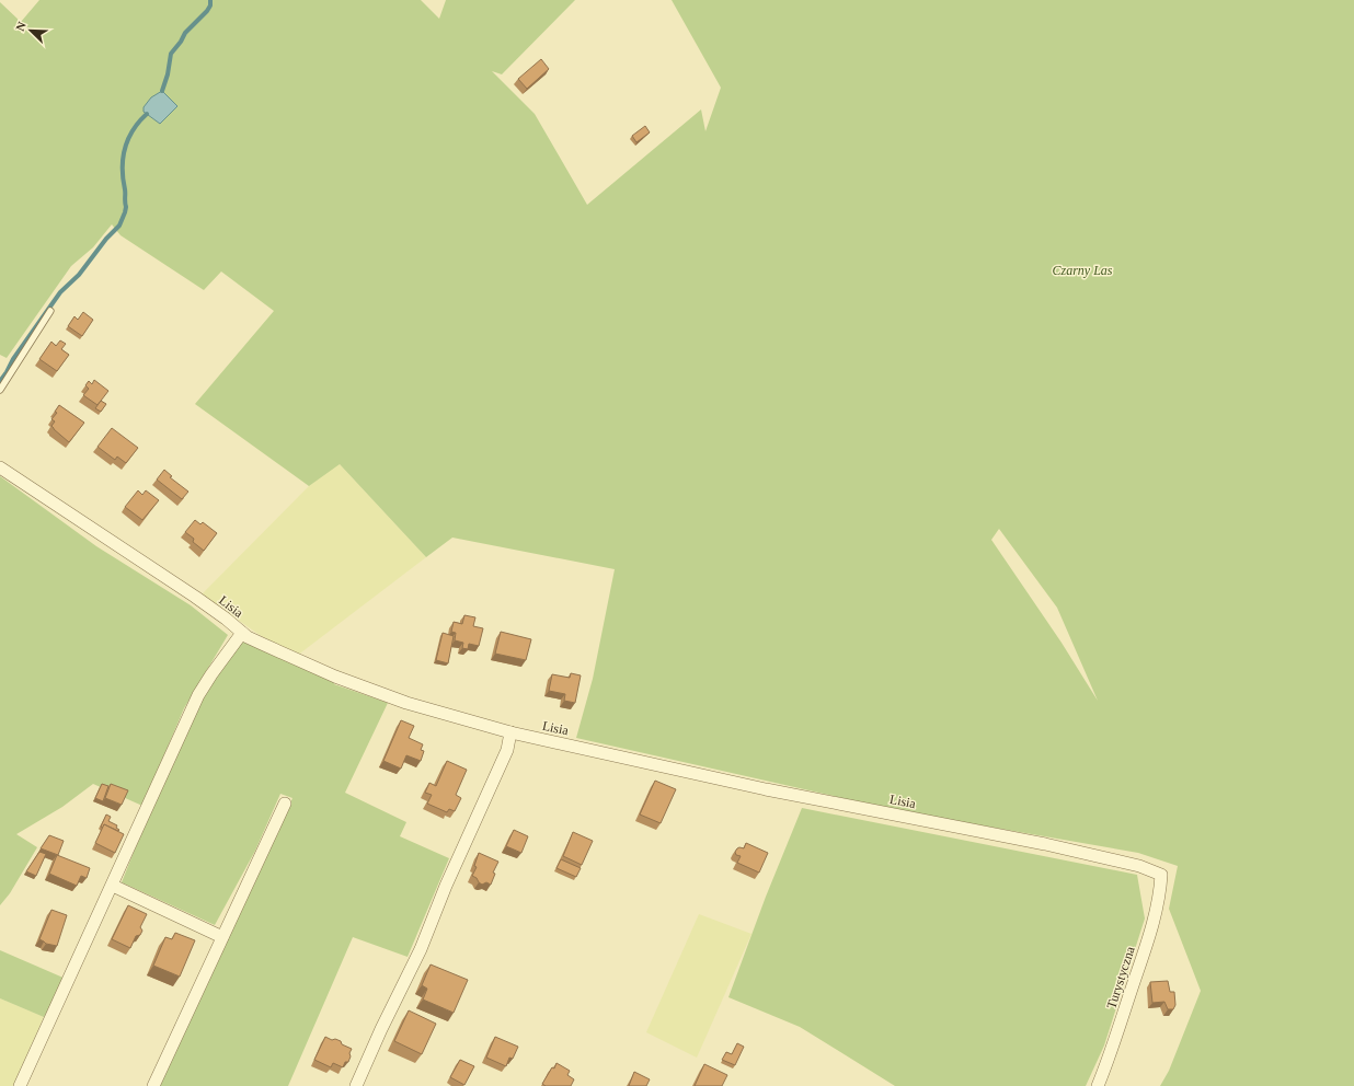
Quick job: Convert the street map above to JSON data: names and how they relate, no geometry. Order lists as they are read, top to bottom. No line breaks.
{"streets":{"street":["Lisia","Turystyczna"]},"crossings":[["Lisia","Turystyczna"]],"parks":["Czarny Las"],"north":"top left"}
